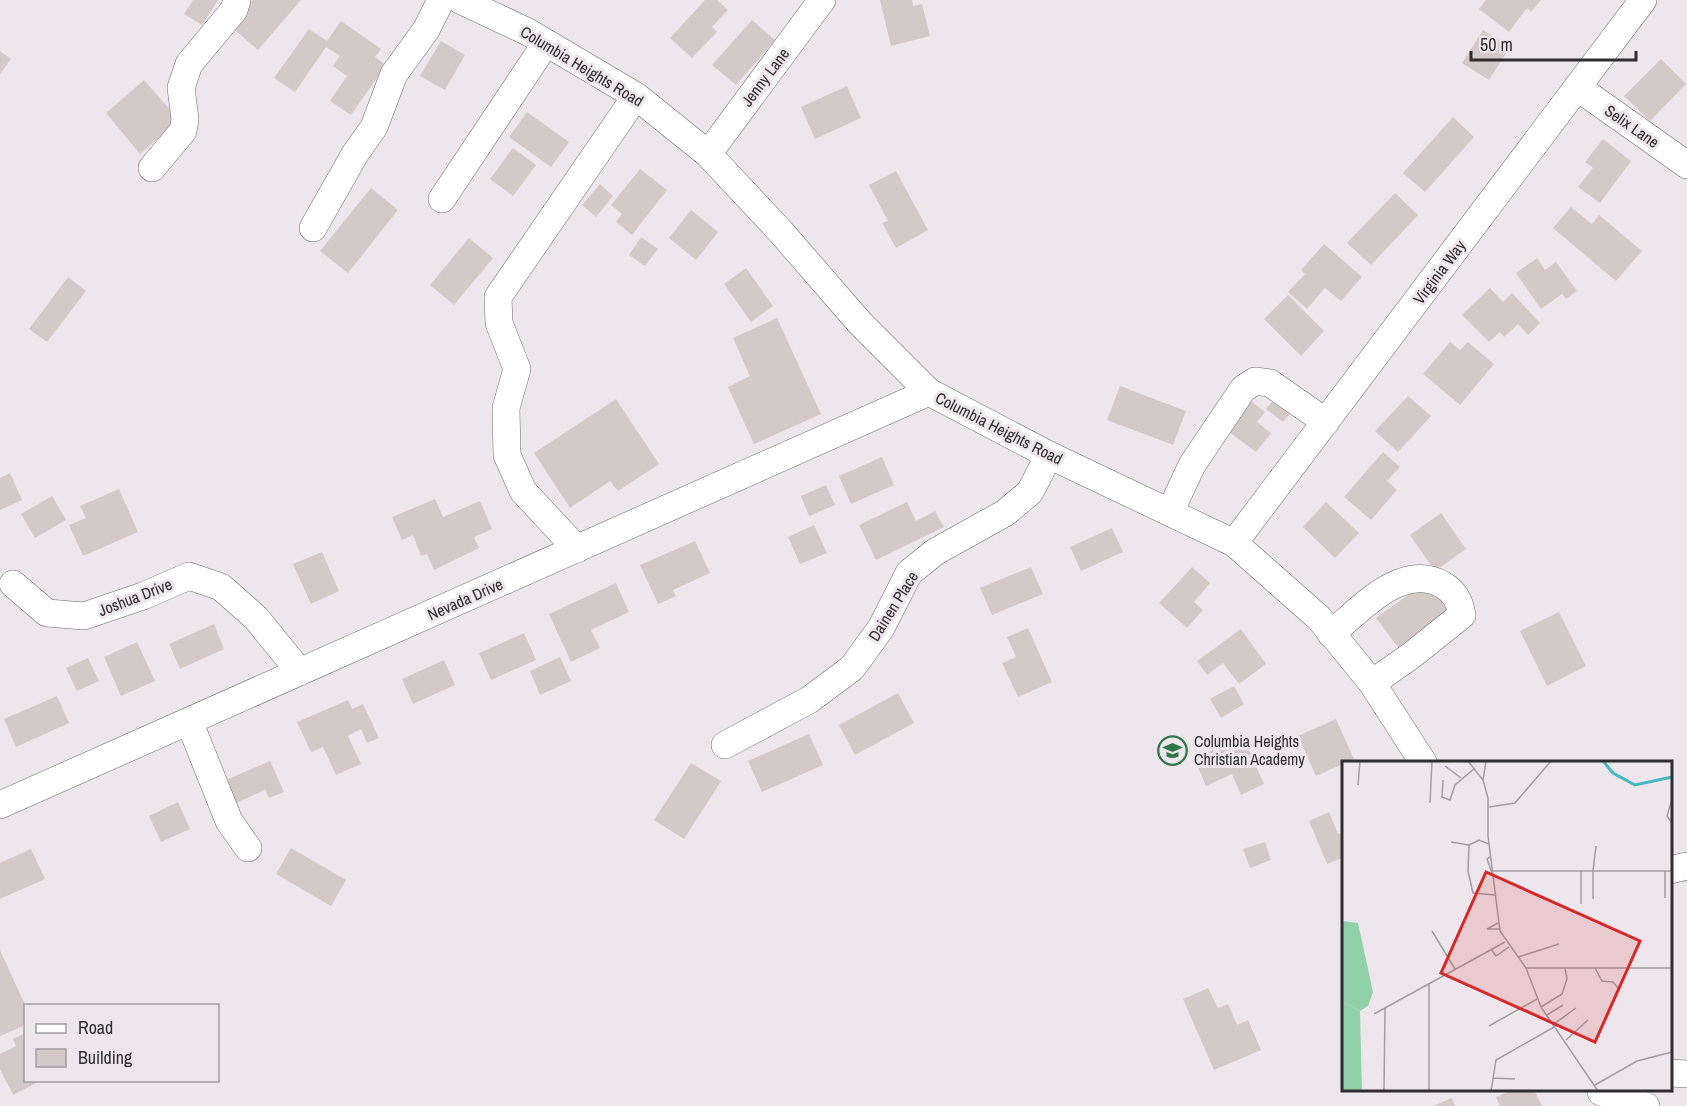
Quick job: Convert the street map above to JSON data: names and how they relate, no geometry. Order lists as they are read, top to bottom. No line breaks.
{"streets":{"street":["Columbia Heights Road","Jenny Lane","Selix Lane","Virginia Way","Joshua Drive","Nevada Drive","Dainen Place"]},"crossings":[["Columbia Heights Road","Jenny Lane"],["Columbia Heights Road","Virginia Way"],["Columbia Heights Road","Nevada Drive"],["Columbia Heights Road","Dainen Place"],["Selix Lane","Virginia Way"],["Joshua Drive","Nevada Drive"]],"places":{"school or university":["Columbia Heights Christian Academy"]},"legend":["Road","Building"],"scale_bar":"50 m"}
